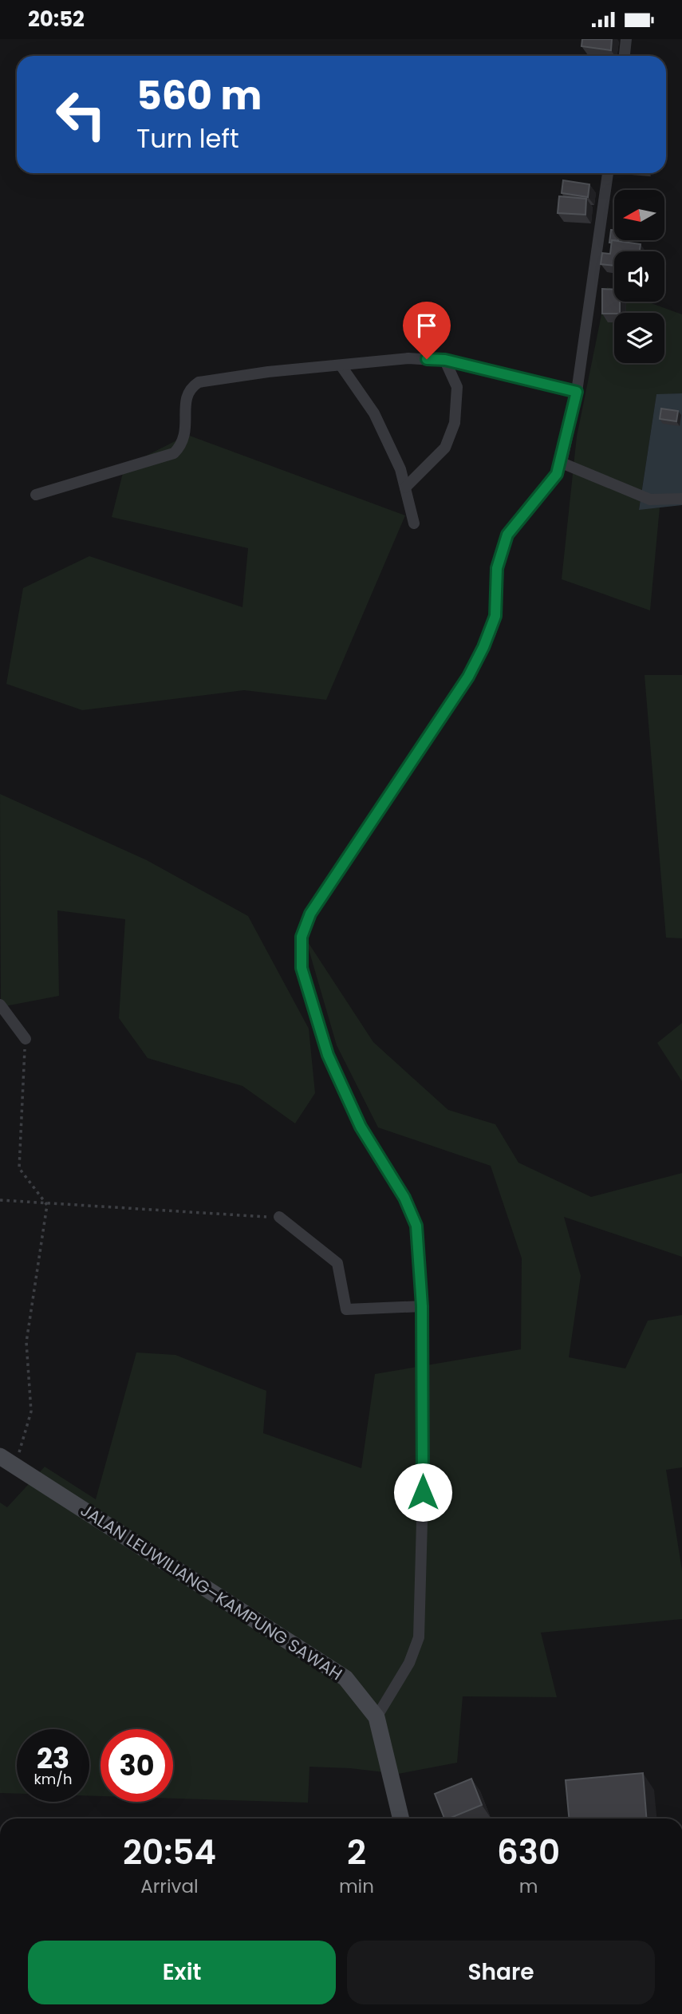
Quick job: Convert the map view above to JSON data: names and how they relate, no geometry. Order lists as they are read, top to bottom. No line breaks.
{"streets":{"main road":["JALAN LEUWILIANG–KAMPUNG SAWAH"]},"north":"left","page":{"status":"20:52","turn":["560 m","Turn left"],"speed":"23 km/h","limit":"30","eta":["20:54","Arrival","2","min","630","m"],"buttons":["Exit","Share"]}}
